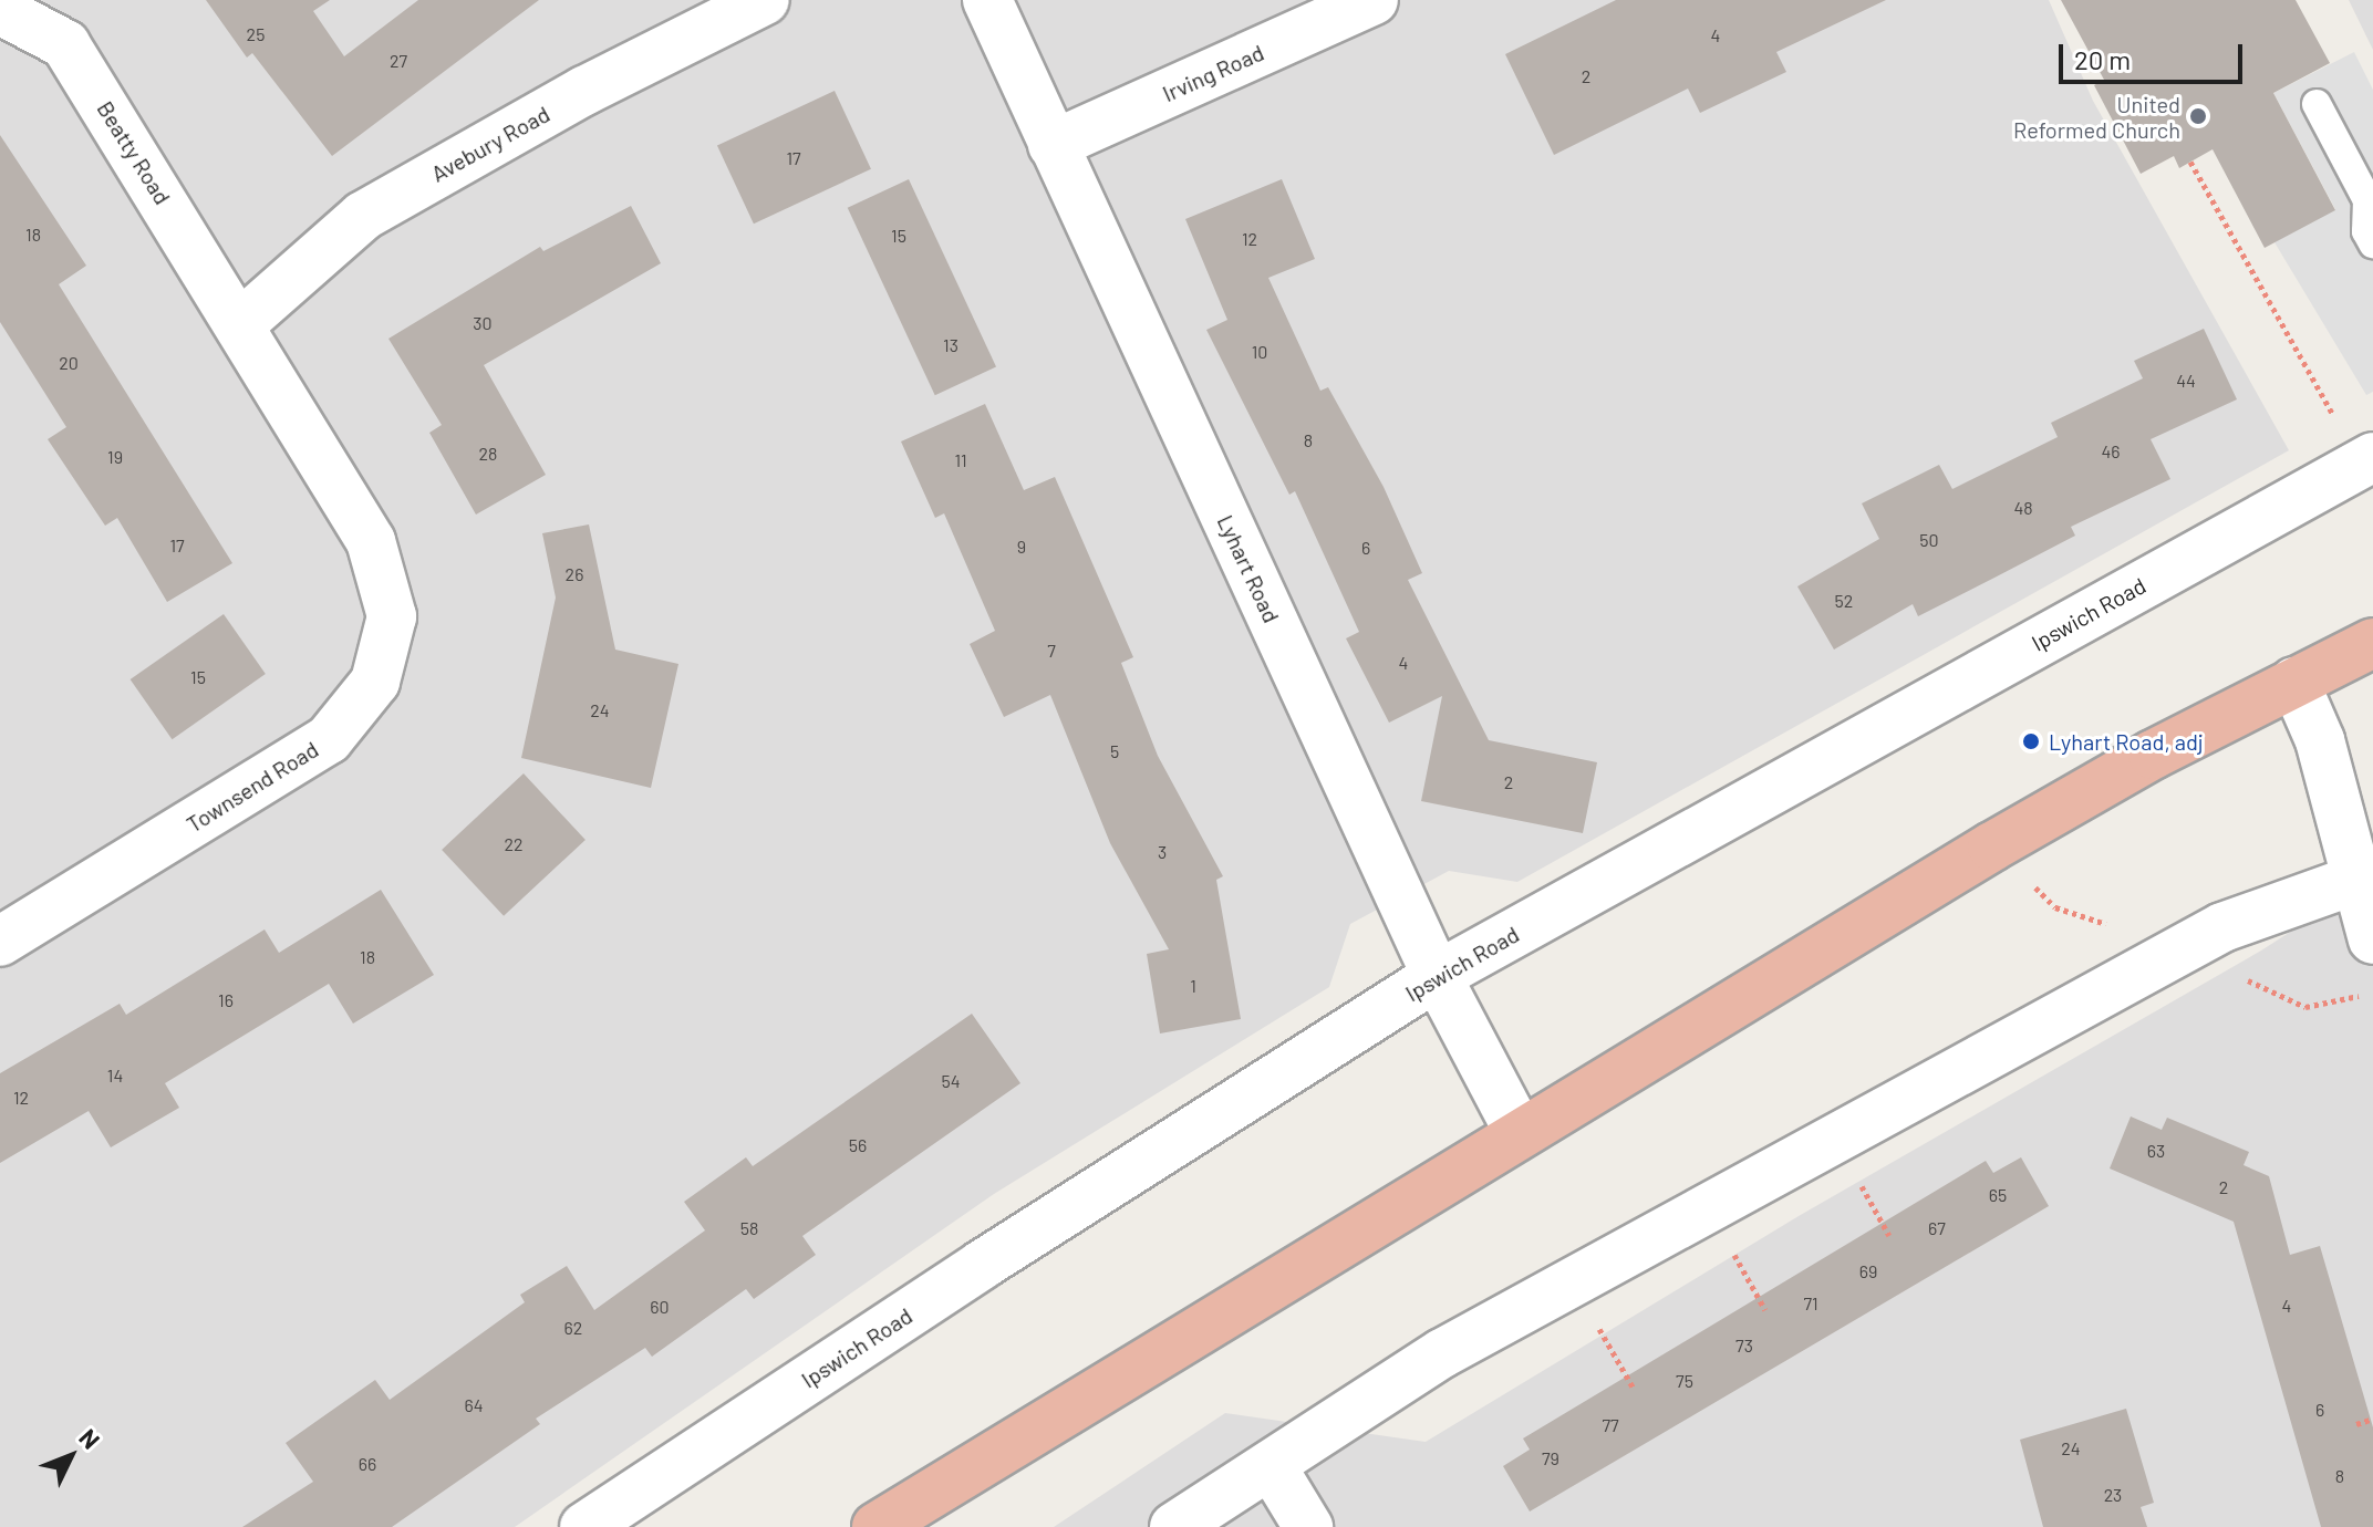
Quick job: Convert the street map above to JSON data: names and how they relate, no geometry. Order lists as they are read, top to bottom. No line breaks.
{"streets":{"street":["Irving Road","Avebury Road","Beatty Road","Lyhart Road","Ipswich Road","Townsend Road"]},"crossings":[["Irving Road","Lyhart Road"],["Avebury Road","Beatty Road"],["Avebury Road","Townsend Road"],["Beatty Road","Townsend Road"],["Lyhart Road","Ipswich Road"]],"places":["United Reformed Church","Lyhart Road, adj"],"house_numbers":["25","4","27","2","17","18","15","12","30","13","10","20","44","8","46","28","19","11","48","50","17","9","6","26","52","7","4","15","24","5","2","22","3","18","1","16","14","54","12","56","63","2","65","58","67","69","71","4","60","62","73","75","64","6","77","24","79","66","8","23"],"scale_bar":"20 m","north":"top right"}
